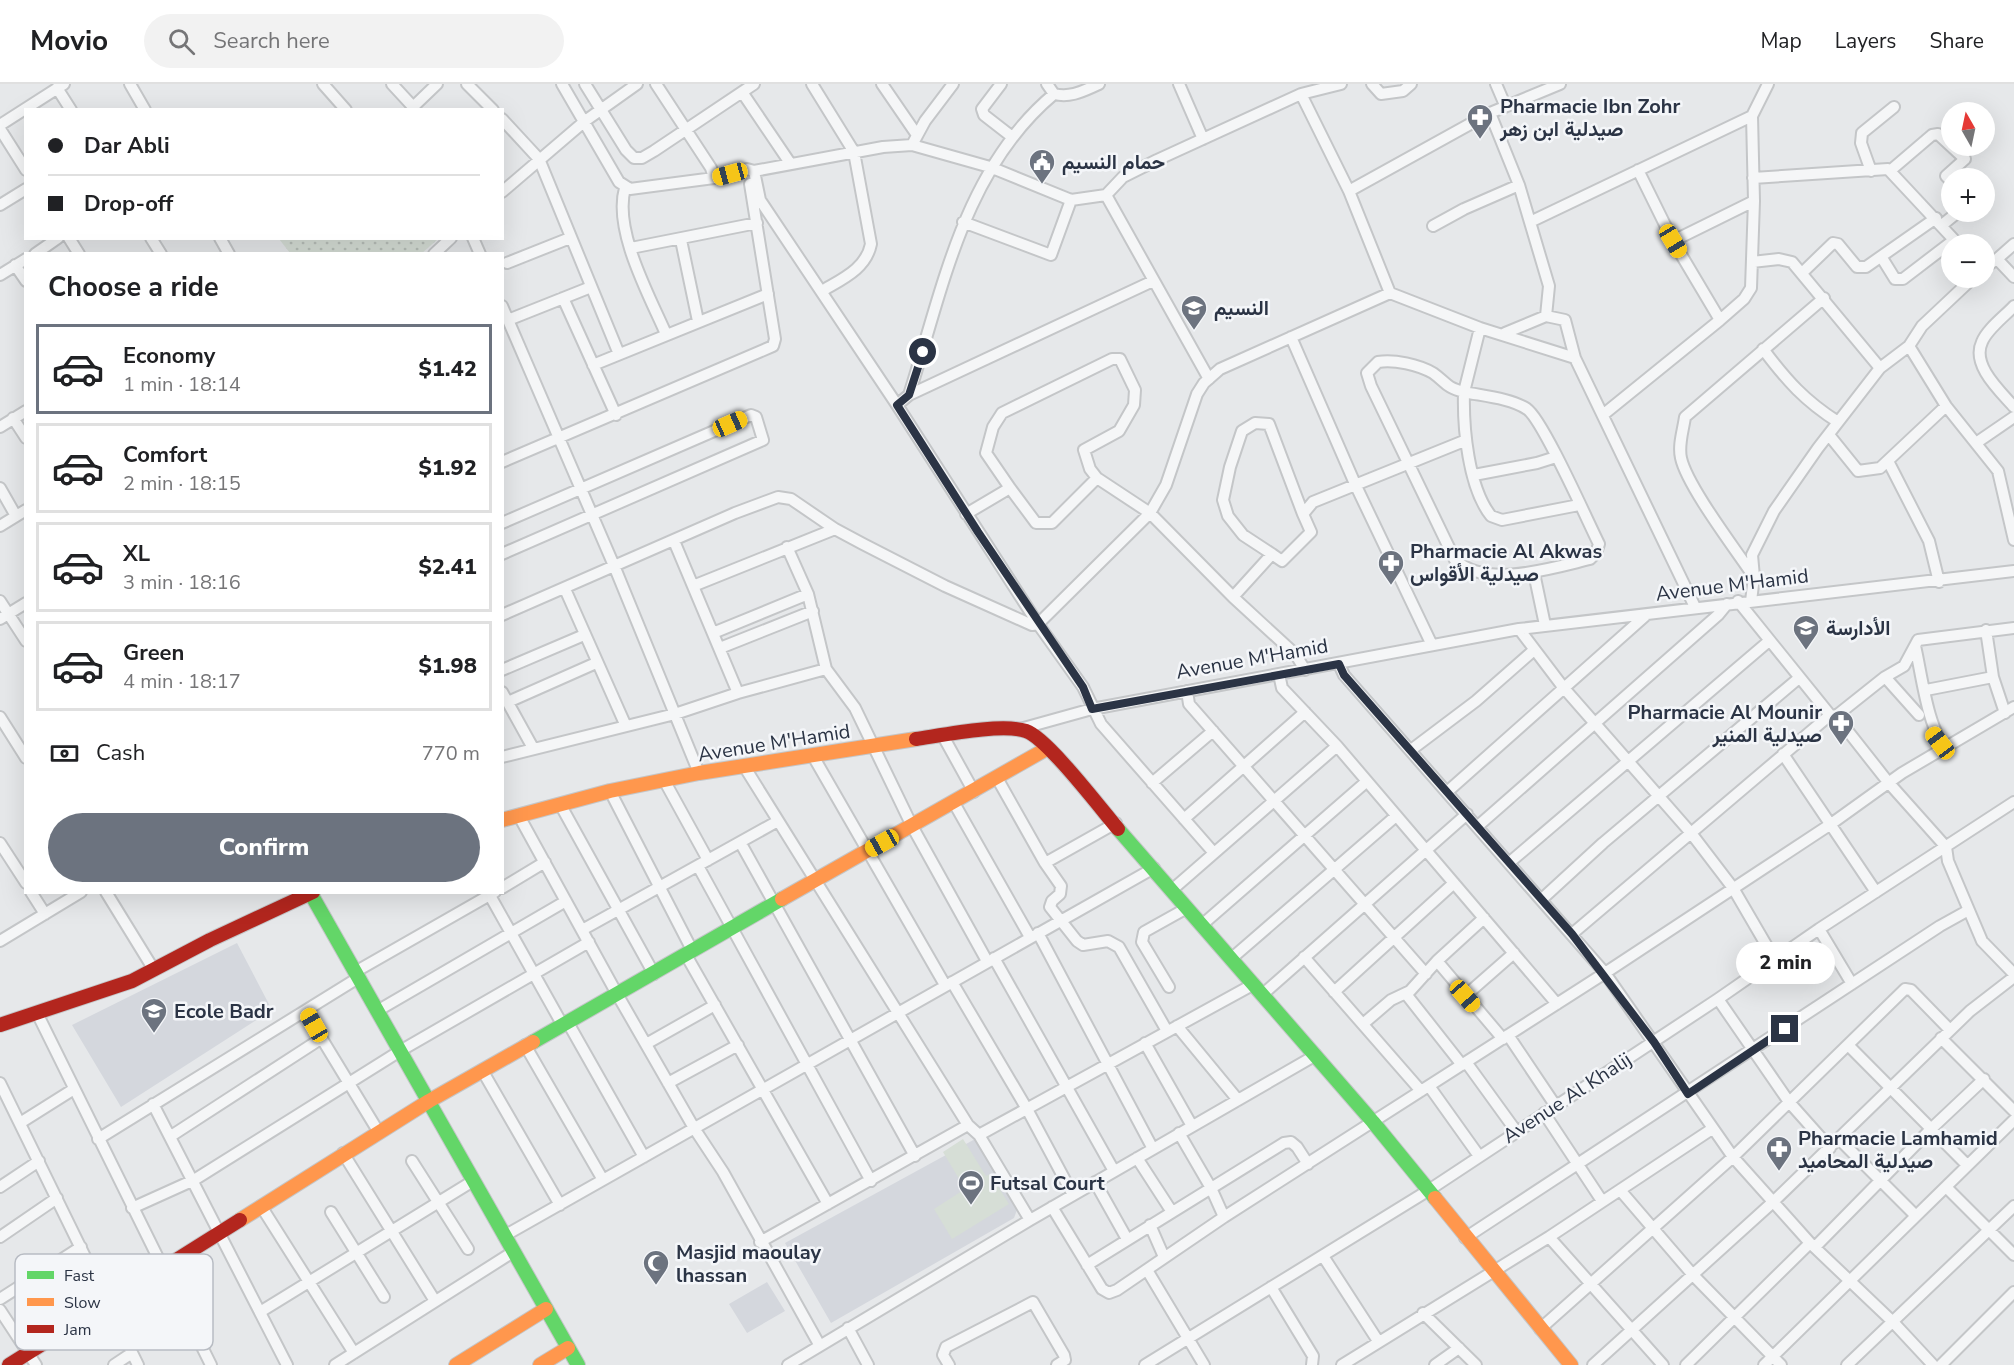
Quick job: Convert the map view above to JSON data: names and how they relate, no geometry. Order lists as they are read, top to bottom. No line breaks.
{"streets":{"street":["Avenue M'Hamid","Avenue Al Khalij"]},"places":{"pharmacy":["Pharmacie Ibn Zohr صيدلية ابن زهر","Pharmacie Al Akwas صيدلية الأقواس","Pharmacie Al Mounir صيدلية المنير","Pharmacie Lamhamid صيدلية المحاميد"],"public building":["حمام النسيم"],"school or university":["النسيم","الأدارسة","Ecole Badr"],"sports":["Futsal Court"],"mosque":["Masjid maoulay lhassan"]},"legend":["Fast","Slow","Jam"],"north":"top","page":{"header":"Movio","search":"Search here","nav":["Map","Layers","Share"],"map_buttons":["+","−"],"banner":["Dar Abli","Drop-off"],"heading":"Choose a ride","list":[{"name":"Economy","note":"1 min · 18:14","value":"$1.42"},{"name":"Comfort","note":"2 min · 18:15","value":"$1.92"},{"name":"XL","note":"3 min · 18:16","value":"$2.41"},{"name":"Green","note":"4 min · 18:17","value":"$1.98"}],"pay":["Cash","770 m"],"buttons":"Confirm","bubble":"2 min"}}
